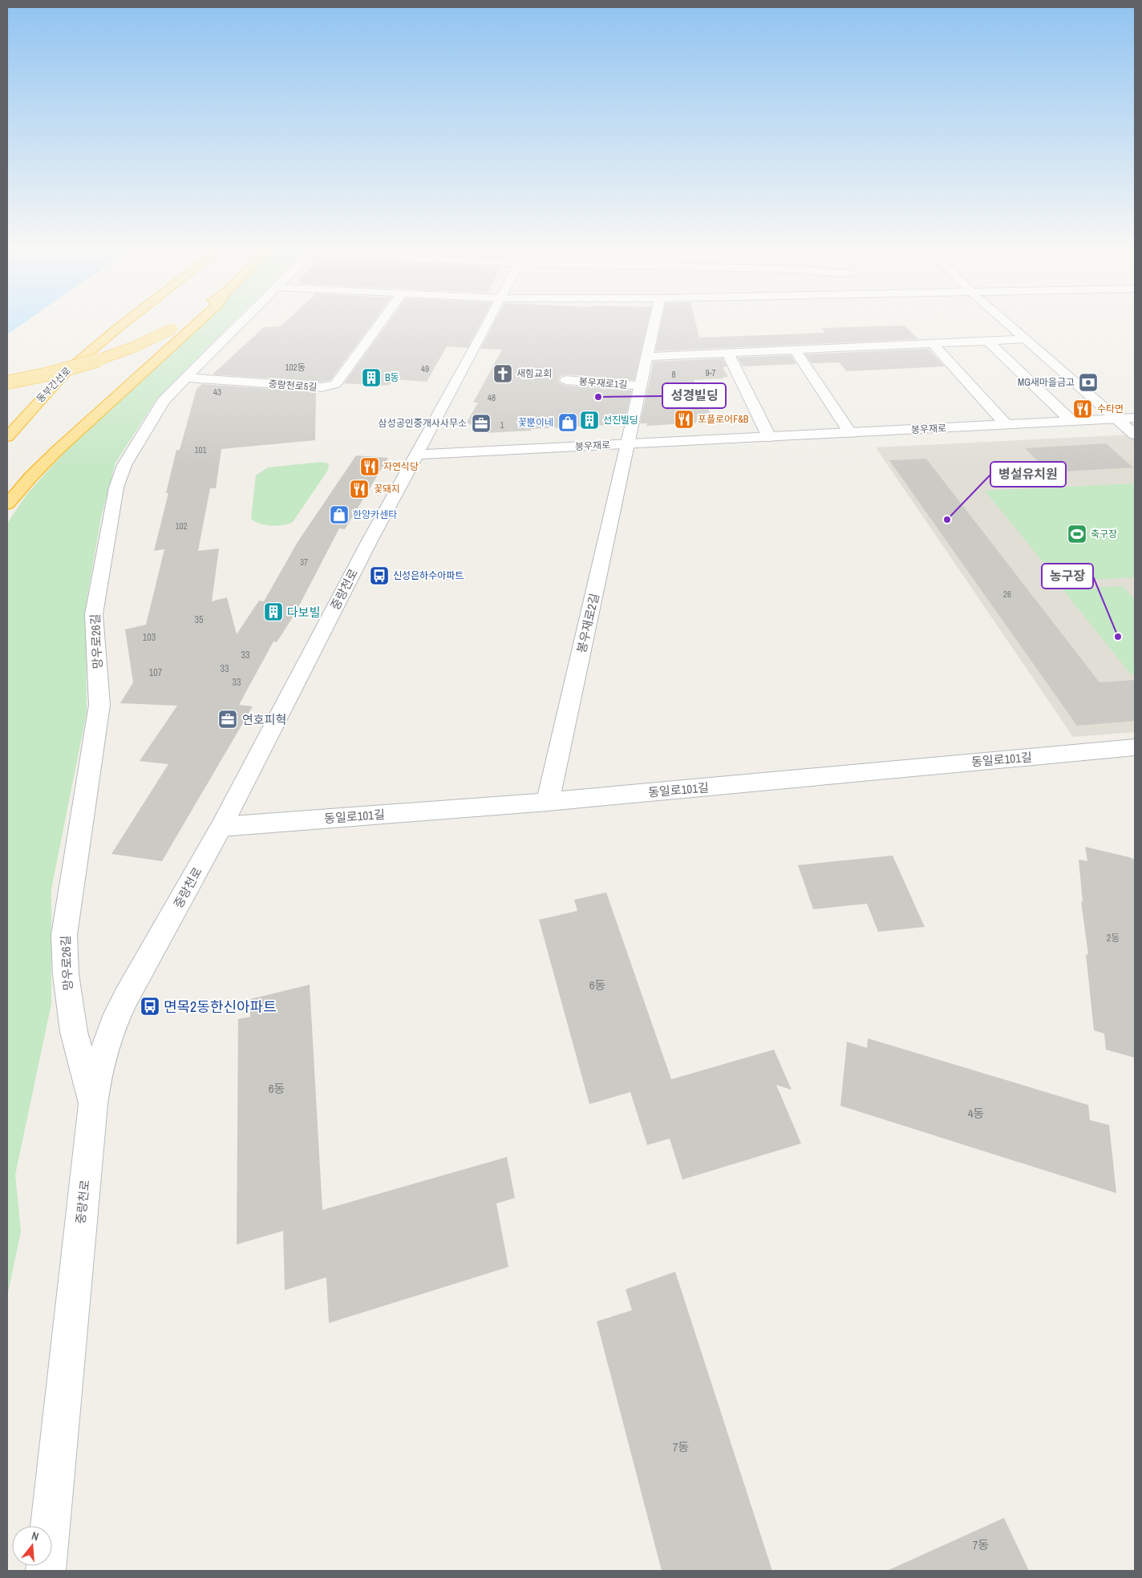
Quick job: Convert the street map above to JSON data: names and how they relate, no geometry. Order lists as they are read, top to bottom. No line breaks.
{"streets":{"highway":["동부간선로"],"street":["봉우재로1길","중랑천로5길","봉우재로","중랑천로","봉우재로2길","망우로26길","동일로101길"]},"crossings":[["봉우재로1길","봉우재로"],["봉우재로1길","봉우재로2길"],["중랑천로5길","망우로26길"],["봉우재로","중랑천로"],["봉우재로","봉우재로2길"],["중랑천로","망우로26길"],["중랑천로","동일로101길"],["봉우재로2길","동일로101길"]],"places":{"church":["새힘교회"],"building":["B동","선진빌딩","다보빌"],"bank":["MG새마을금고"],"other":["성경빌딩","병설유치원","농구장"],"restaurant":["수타면","포플로어F&B","자연식당","꽃돼지"],"shop":["꽃뿐이네","한양카센타"],"office":["삼성공인중개사사무소","연호피혁"],"sports":["축구장"],"bus stop":["신성은하수아파트","면목2동한신아파트"]},"house_numbers":["102동","49","9-7","8","43","48","1","101","102","37","26","35","103","33","33","107","33","2동","6동","6동","4동","7동","7동"],"north":"top"}
